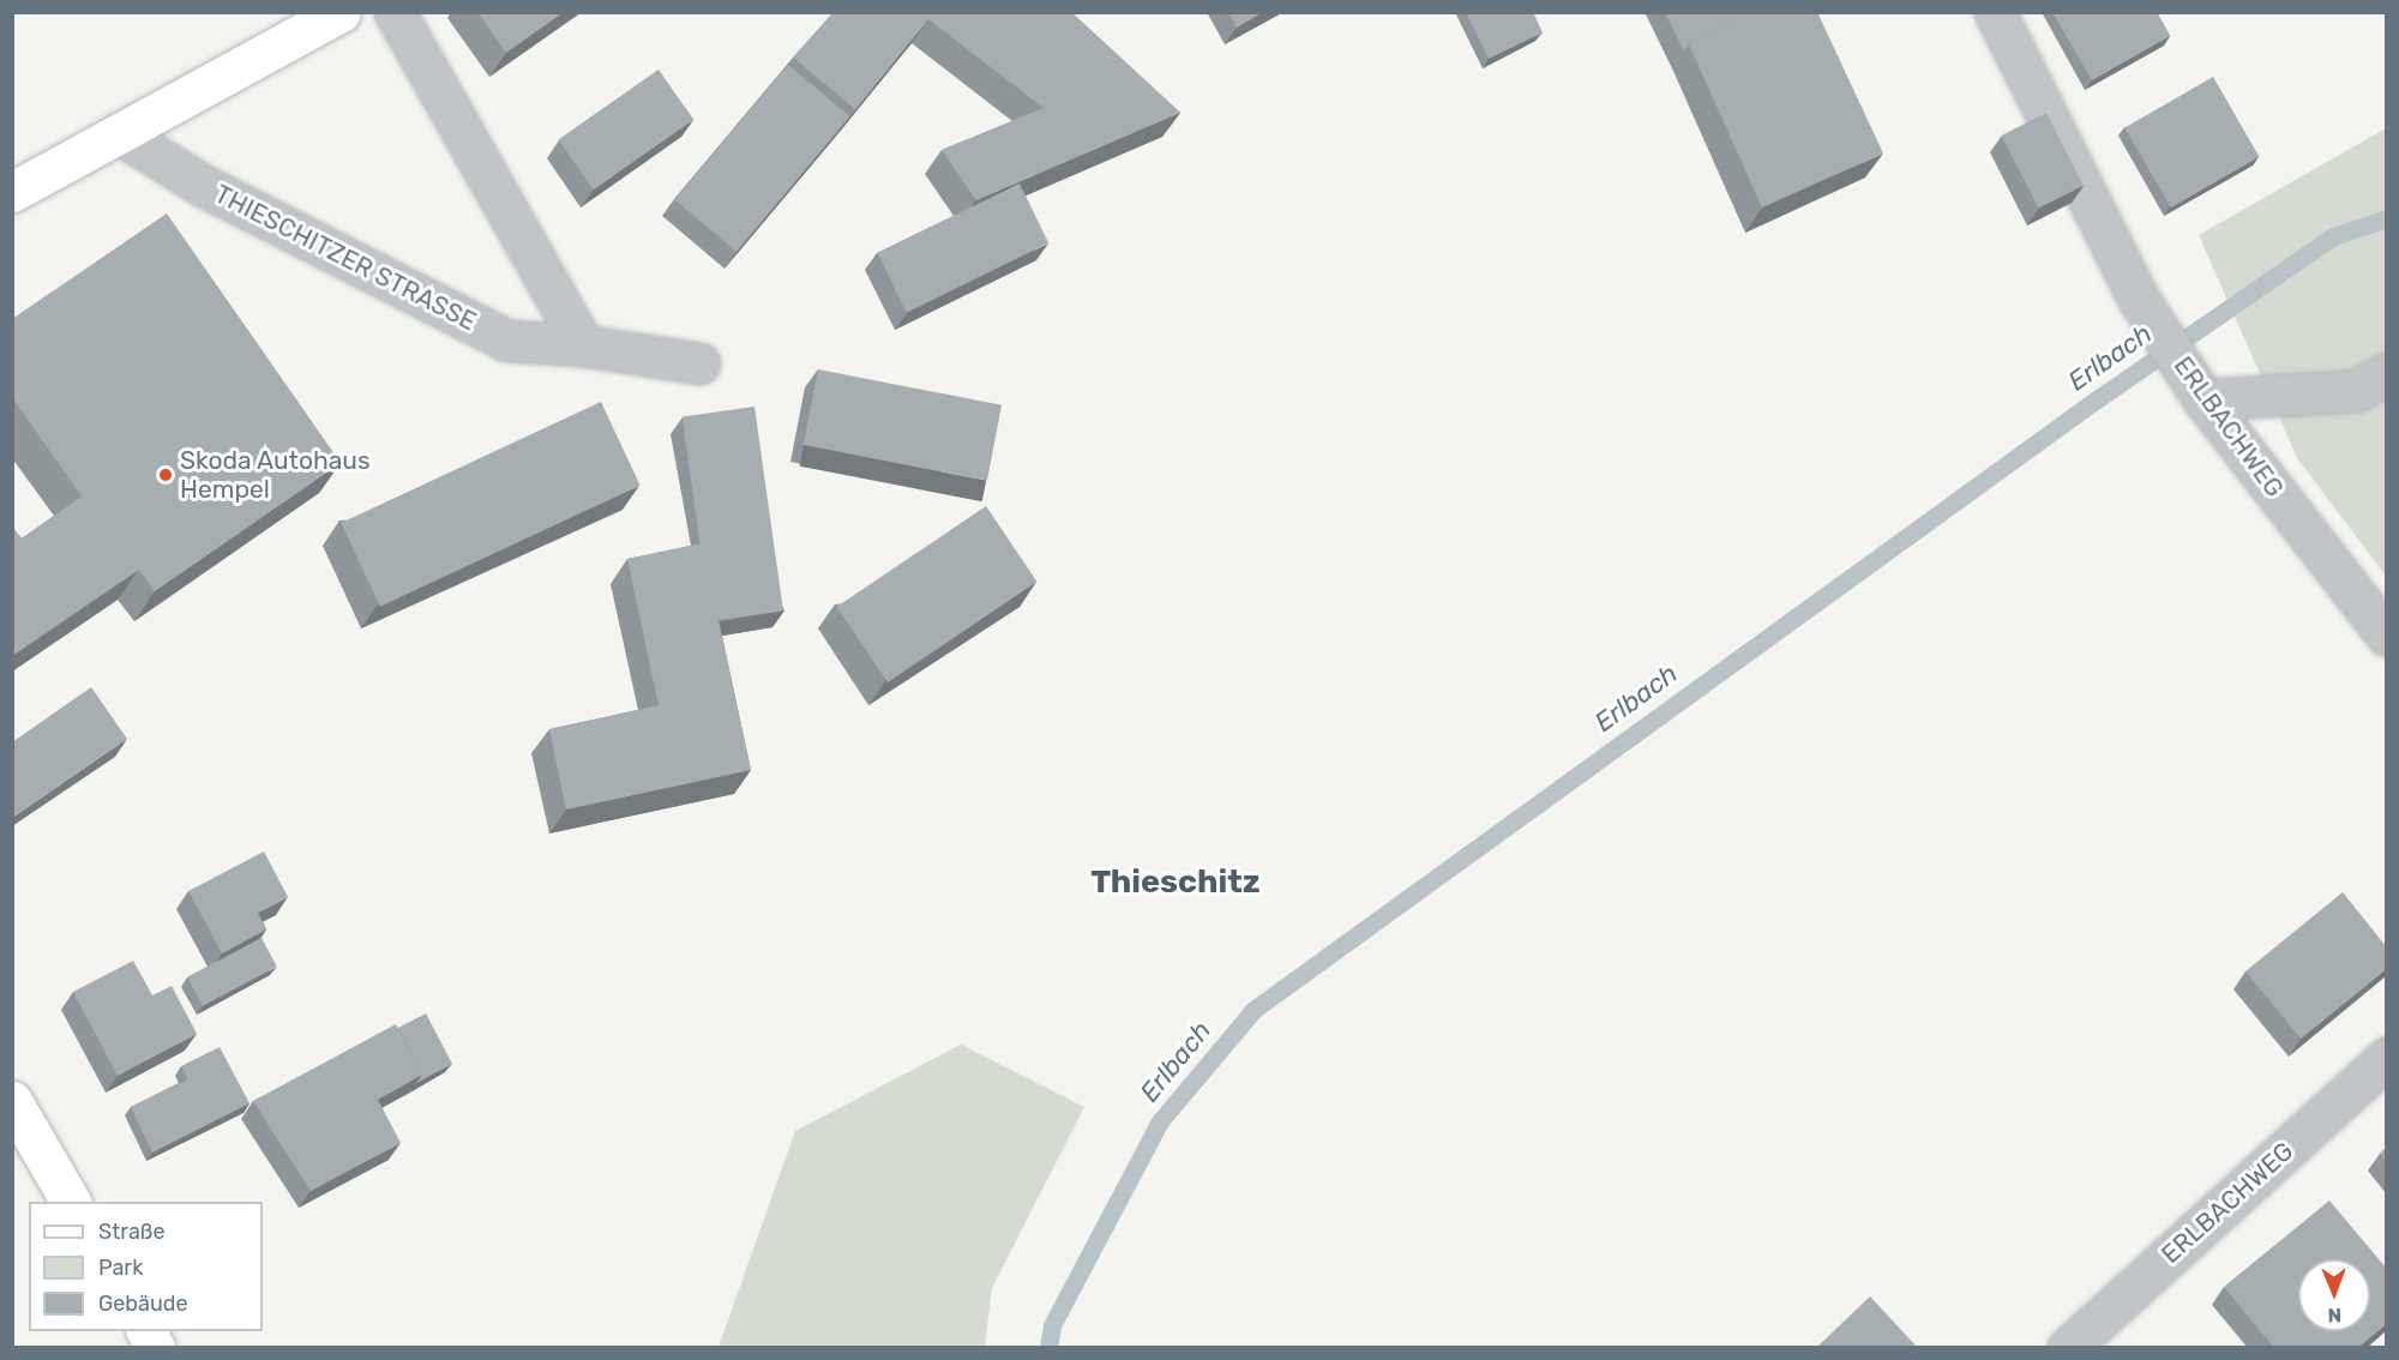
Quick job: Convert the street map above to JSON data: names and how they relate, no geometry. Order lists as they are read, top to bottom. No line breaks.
{"streets":{"street":["THIESCHITZER STRASSE","ERLBACHWEG"]},"districts":["Thieschitz"],"water":["Erlbach"],"places":["Skoda Autohaus Hempel"],"legend":["Straße","Park","Gebäude"],"north":"bottom"}
